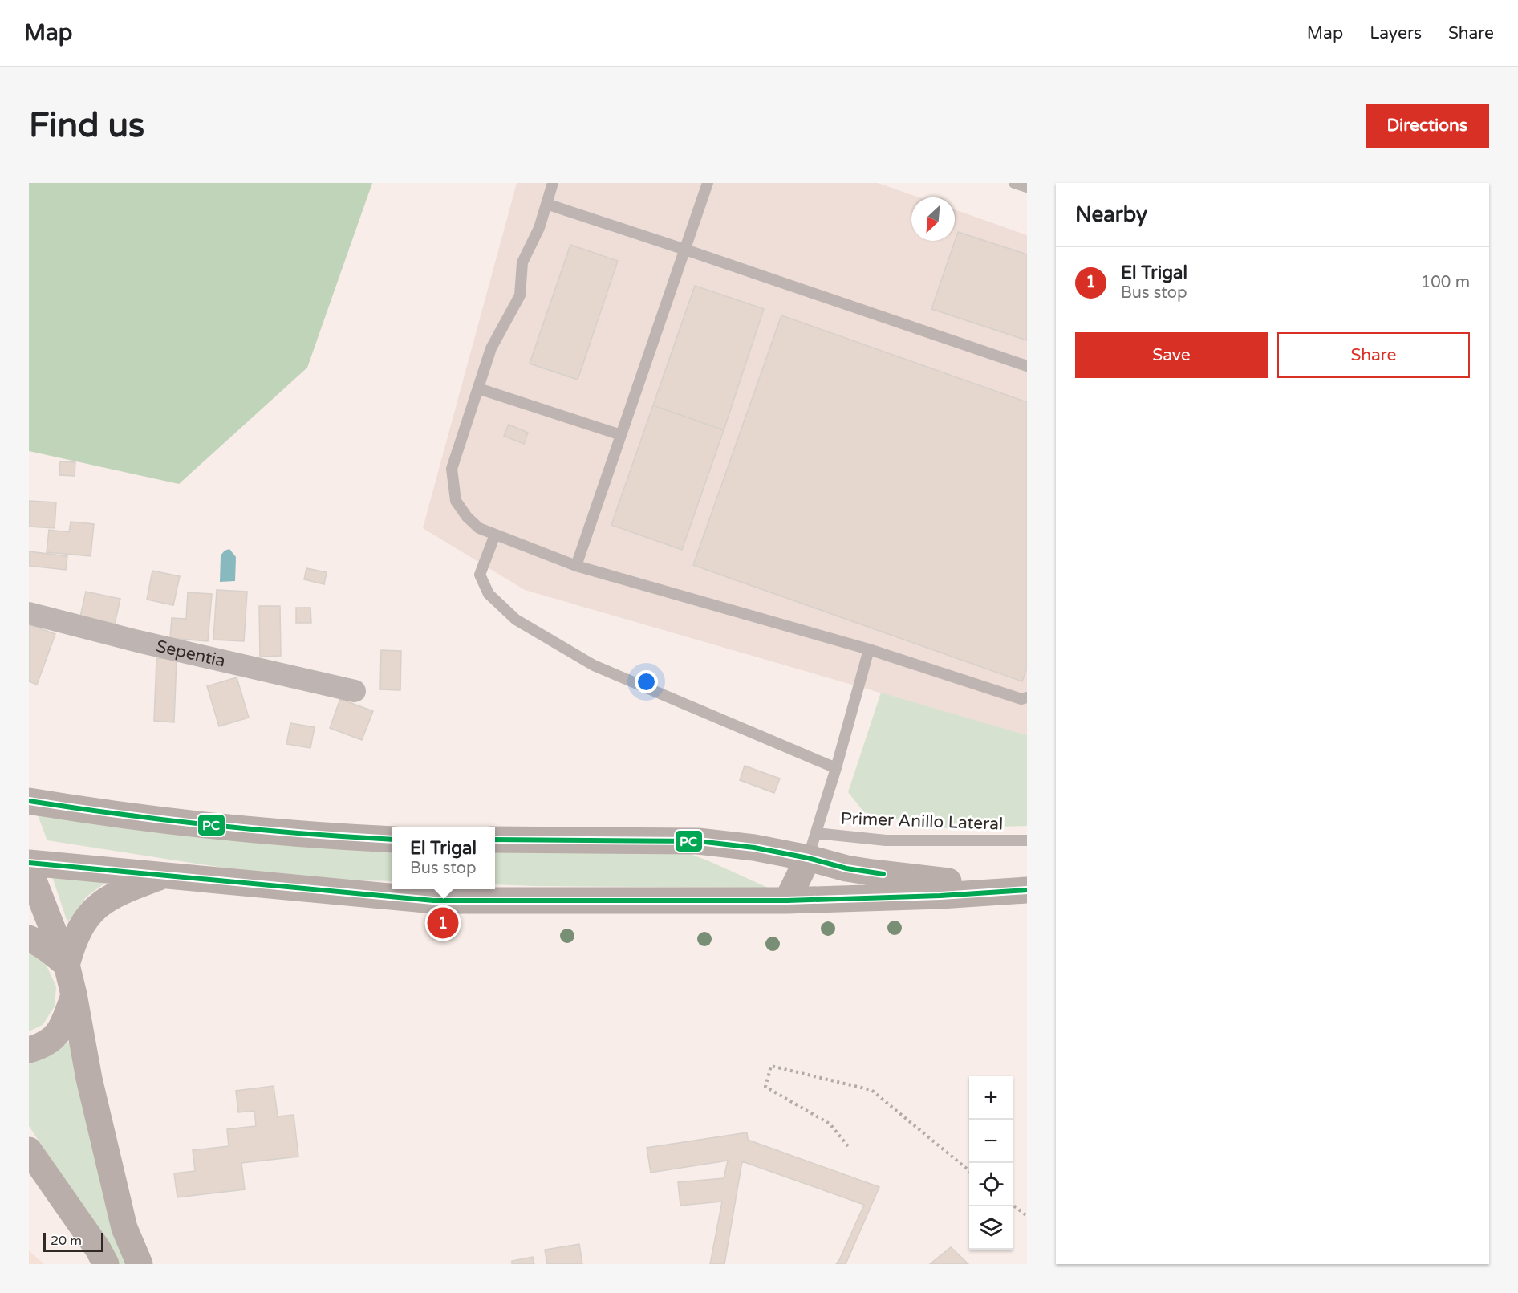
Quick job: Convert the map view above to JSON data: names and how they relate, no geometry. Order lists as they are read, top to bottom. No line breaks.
{"streets":{"street":["Sepentia"],"lane":["Primer Anillo Lateral"]},"lines":["transit line PC"],"scale_bar":"20 m","north":"bottom left","page":{"header":"Map","nav":["Map","Layers","Share"],"buttons":["Directions",["Save","Share"]],"title":"Find us","heading":"Nearby","list":[{"mark":"1","name":"El Trigal","note":"Bus stop","value":"100 m"}],"popup":["El Trigal","Bus stop"],"pins":"1","map_buttons":["+","−"],"scale":"20 m"}}
